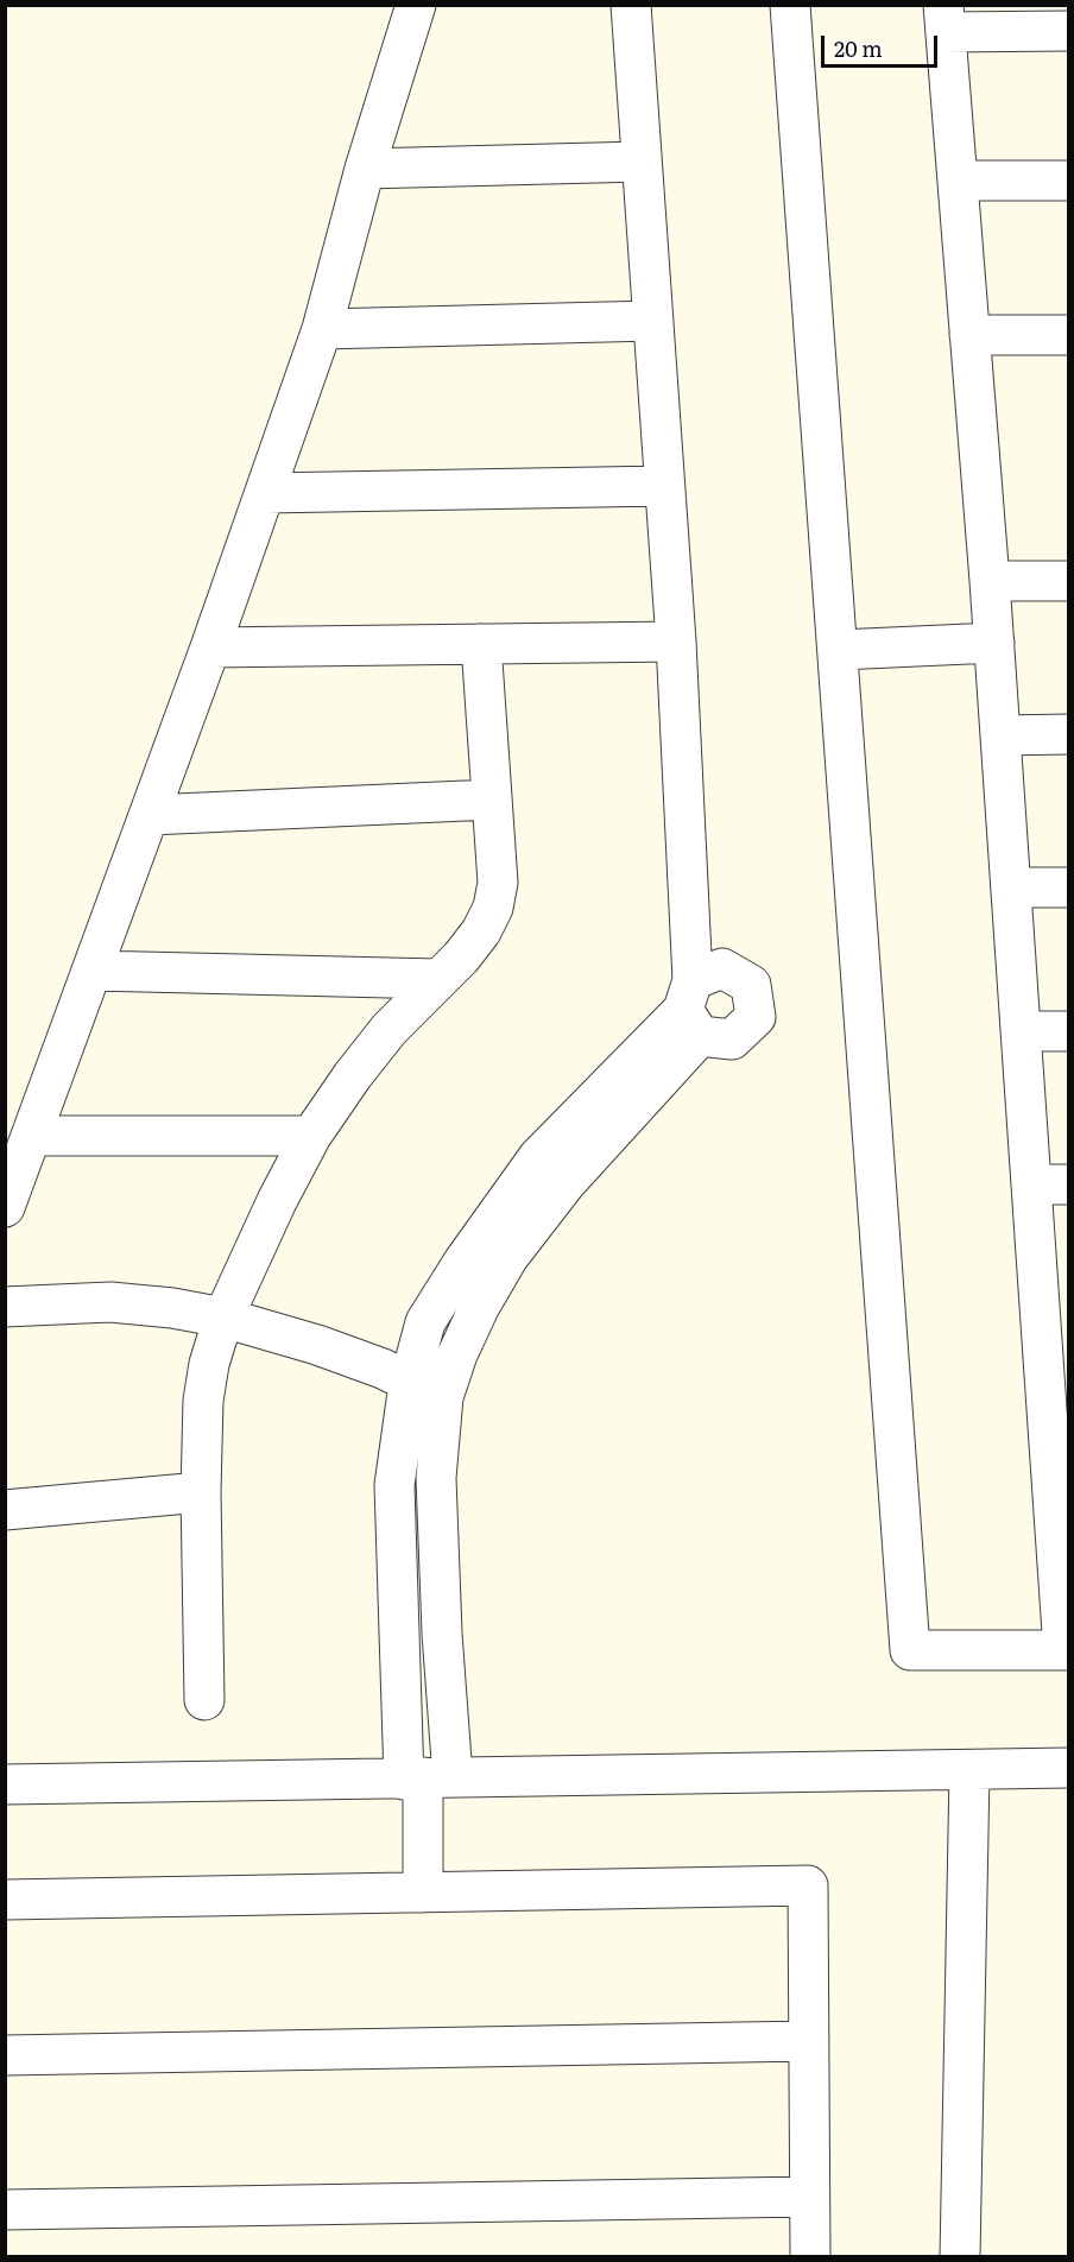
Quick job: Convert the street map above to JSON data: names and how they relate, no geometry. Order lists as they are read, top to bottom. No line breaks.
{"scale_bar":"20 m"}
